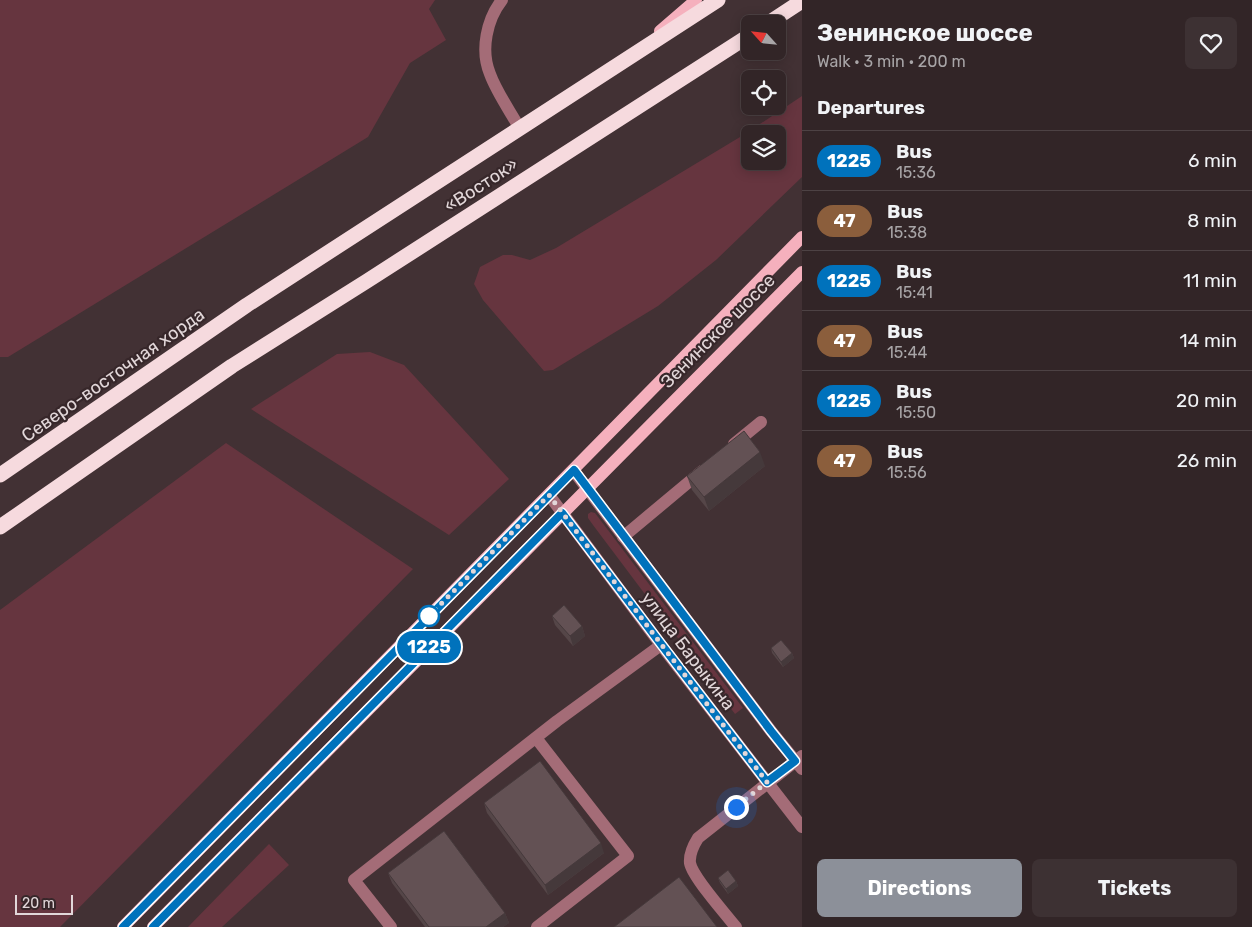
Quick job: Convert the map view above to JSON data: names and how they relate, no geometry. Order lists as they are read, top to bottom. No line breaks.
{"streets":{"highway":["«Восток»","Северо-восточная хорда"],"main road":["Зенинское шоссе"],"street":["улица Барыкина"]},"crossings":[["«Восток»","Северо-восточная хорда"],["Зенинское шоссе","улица Барыкина"]],"lines":["bus line 1225"],"scale_bar":"20 m","north":"top left","page":{"on_map":"1225","heading":[["Зенинское шоссе","Walk · 3 min · 200 m"],"Departures"],"list":[{"mark":"1225","name":"Bus","note":"15:36","value":"6 min"},{"mark":"47","name":"Bus","note":"15:38","value":"8 min"},{"mark":"1225","name":"Bus","note":"15:41","value":"11 min"},{"mark":"47","name":"Bus","note":"15:44","value":"14 min"},{"mark":"1225","name":"Bus","note":"15:50","value":"20 min"},{"mark":"47","name":"Bus","note":"15:56","value":"26 min"}],"buttons":["Directions","Tickets"],"scale":"20 m"}}
